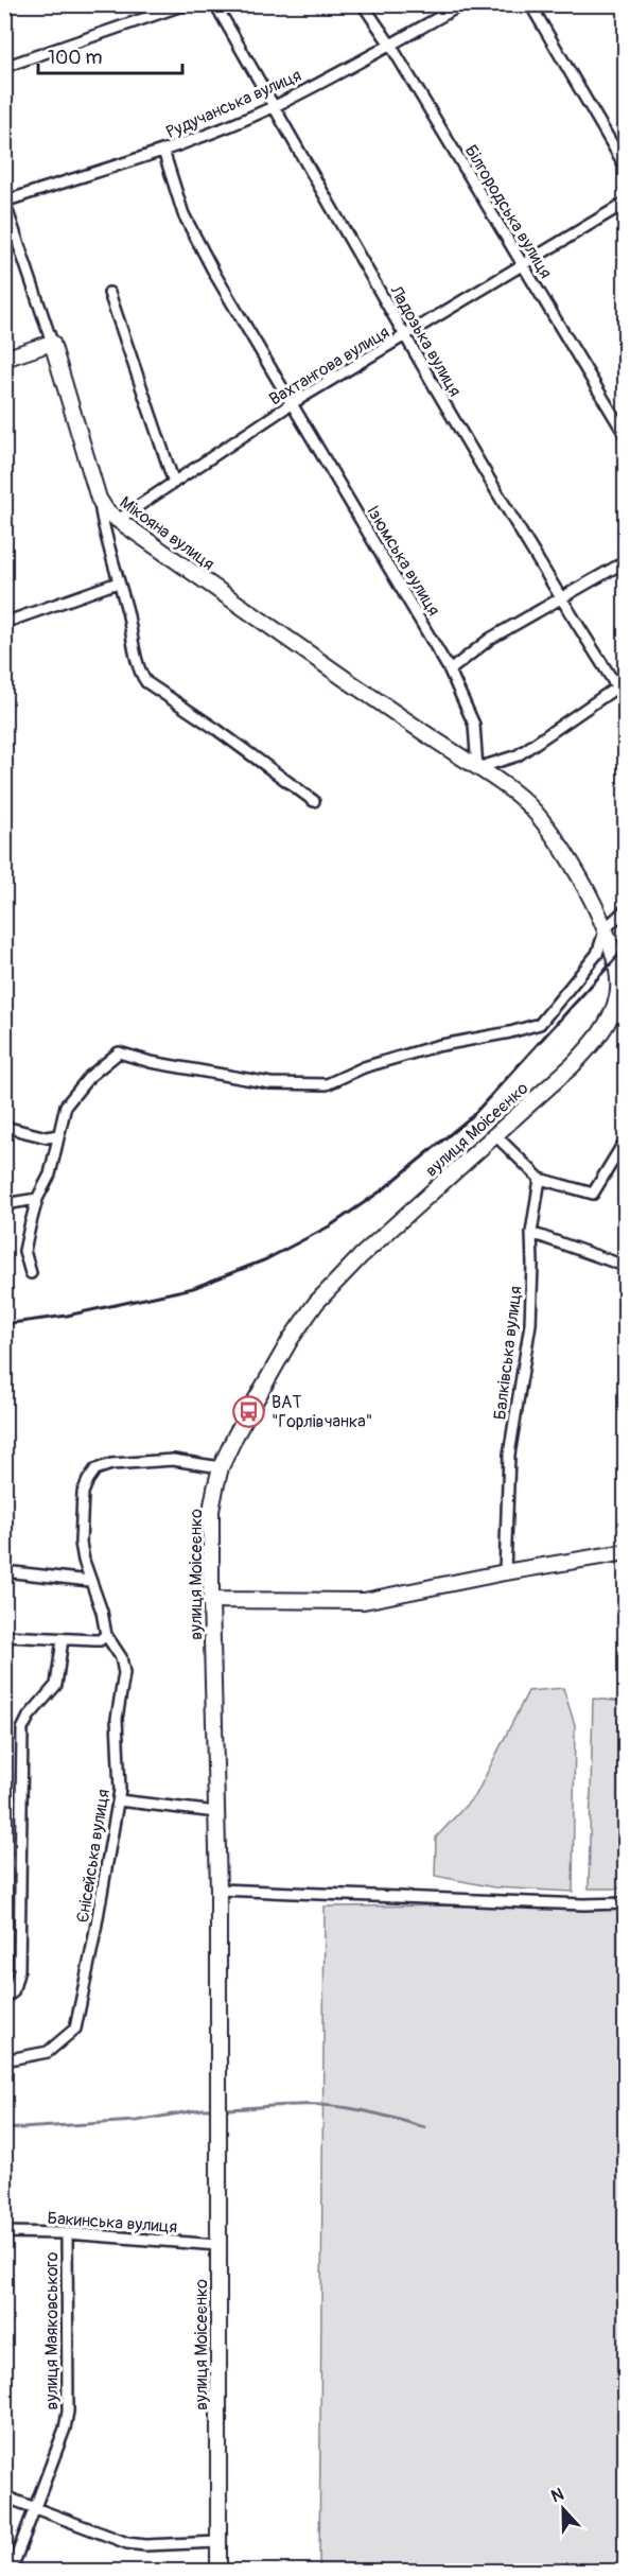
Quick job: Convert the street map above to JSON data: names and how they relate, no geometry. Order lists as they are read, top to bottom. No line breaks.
{"streets":{"street":["Рудучанська вулиця","Білгородська вулиця","Ладозька вулиця","Вахтангова вулиця","Мікояна вулиця","Ізюмська вулиця","вулиця Моісеєнко","Балківська вулиця","Єнісейська вулиця","Бакинська вулиця","вулиця Маяковського"]},"crossings":[["Рудучанська вулиця","Білгородська вулиця"],["Рудучанська вулиця","Ладозька вулиця"],["Рудучанська вулиця","Мікояна вулиця"],["Рудучанська вулиця","Ізюмська вулиця"],["Білгородська вулиця","Вахтангова вулиця"],["Ладозька вулиця","Вахтангова вулиця"],["Ладозька вулиця","Мікояна вулиця"],["Ладозька вулиця","Ізюмська вулиця"],["Вахтангова вулиця","Мікояна вулиця"],["Вахтангова вулиця","Ізюмська вулиця"],["Мікояна вулиця","Ізюмська вулиця"],["вулиця Моісеєнко","Єнісейська вулиця"],["вулиця Моісеєнко","Бакинська вулиця"],["Бакинська вулиця","вулиця Маяковського"]],"places":{"bus stop":["ВАТ \"Горлівчанка\""]},"scale_bar":"100 m","north":"top"}
